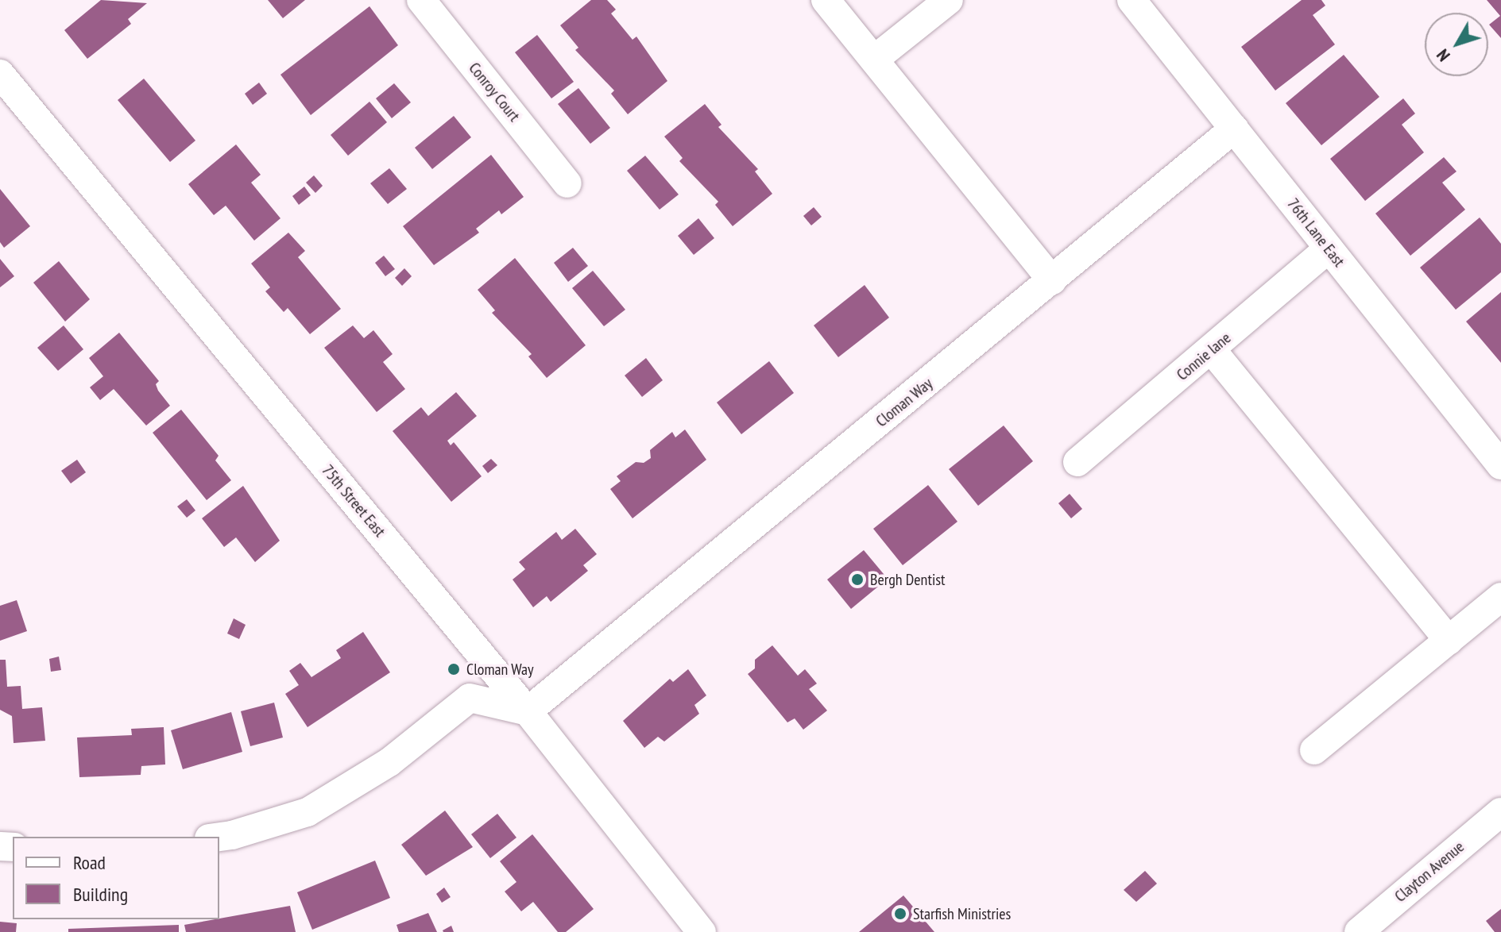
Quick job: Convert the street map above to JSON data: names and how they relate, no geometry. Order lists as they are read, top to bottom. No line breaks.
{"streets":{"street":["Conroy Court","76th Lane East","Connie lane","Cloman Way","75th Street East","Clayton Avenue"]},"crossings":[["76th Lane East","Connie lane"],["76th Lane East","Cloman Way"],["Cloman Way","75th Street East"]],"places":["Bergh Dentist","Cloman Way","Starfish Ministries"],"legend":["Road","Building"],"north":"bottom left"}
